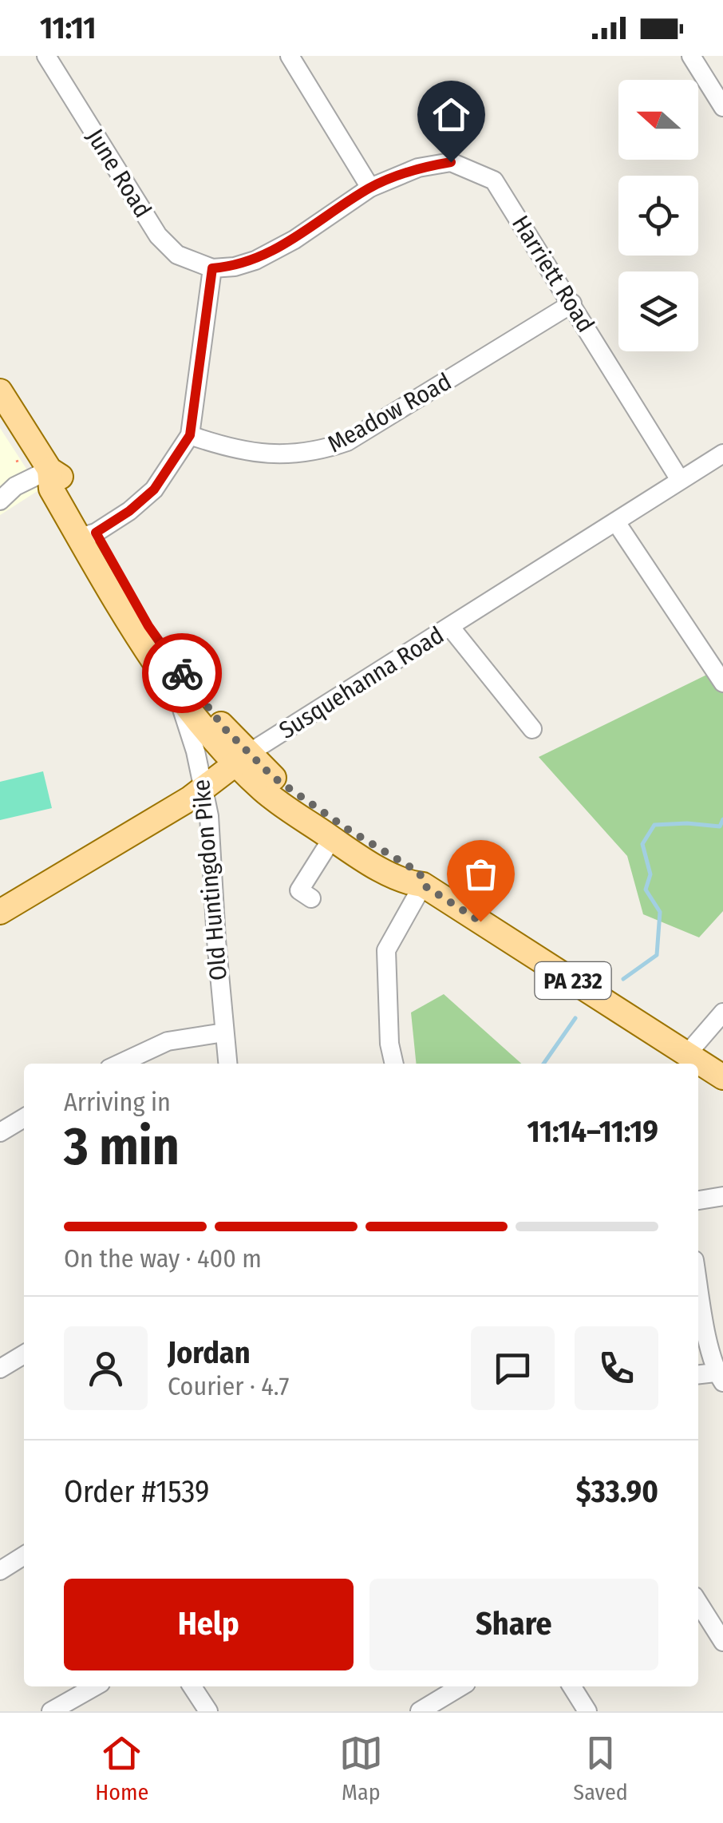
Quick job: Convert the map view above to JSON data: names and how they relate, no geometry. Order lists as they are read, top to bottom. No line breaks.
{"streets":{"main road":["Susquehanna Road","PA 232"],"street":["June Road","Harriett Road","Meadow Road","Old Huntingdon Pike"]},"crossings":[["June Road","Harriett Road"],["Harriett Road","Meadow Road"],["Harriett Road","Susquehanna Road"],["Susquehanna Road","Old Huntingdon Pike"],["Susquehanna Road","PA 232"],["Old Huntingdon Pike","PA 232"]],"north":"left","page":{"status":"11:11","heading":["3 min","Arriving in","11:14–11:19"],"panel":["Jordan","Courier · 4.7","Order #1539","$33.90"],"bar":"On the way · 400 m","buttons":["Help","Share"],"tabs":["Home","Map","Saved"]}}
